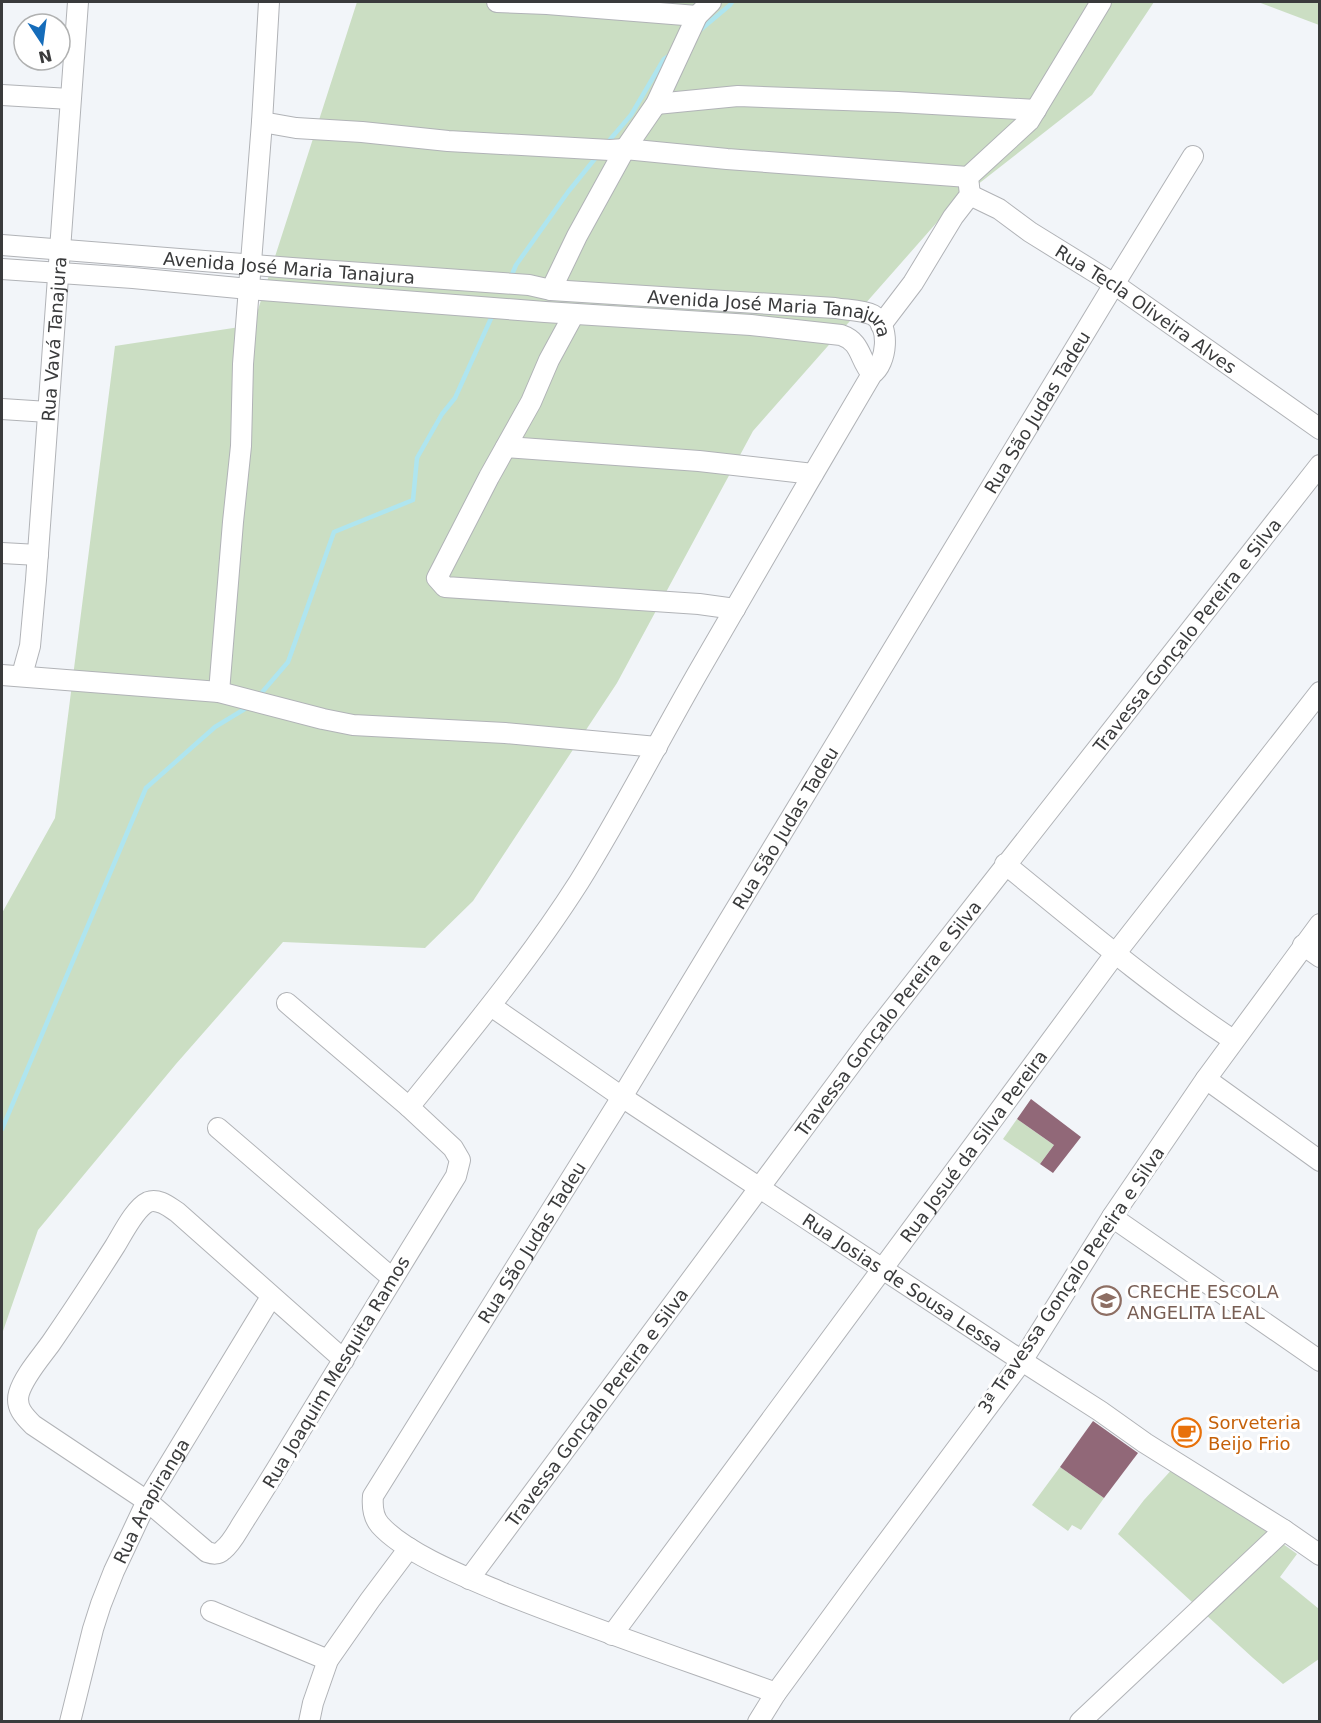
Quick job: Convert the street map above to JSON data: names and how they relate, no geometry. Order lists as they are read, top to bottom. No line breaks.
{"streets":{"street":["Avenida José Maria Tanajura","Rua Tecla Oliveira Alves","Rua Vavá Tanajura","Rua São Judas Tadeu","Travessa Gonçalo Pereira e Silva","Rua Josué da Silva Pereira","3ª Travessa Gonçalo Pereira e Silva","Rua Josias de Sousa Lessa","Rua Joaquim Mesquita Ramos","Rua Arapiranga"]},"crossings":[["Avenida José Maria Tanajura","Rua Vavá Tanajura"],["Rua Tecla Oliveira Alves","Rua São Judas Tadeu"],["Rua São Judas Tadeu","Rua Josias de Sousa Lessa"],["Travessa Gonçalo Pereira e Silva","Rua Josias de Sousa Lessa"],["Rua Josué da Silva Pereira","Rua Josias de Sousa Lessa"],["3ª Travessa Gonçalo Pereira e Silva","Rua Josias de Sousa Lessa"],["Rua Joaquim Mesquita Ramos","Rua Arapiranga"]],"places":{"school or university":["CRECHE ESCOLA ANGELITA LEAL"],"cafe":["Sorveteria Beijo Frio"]},"north":"bottom"}
